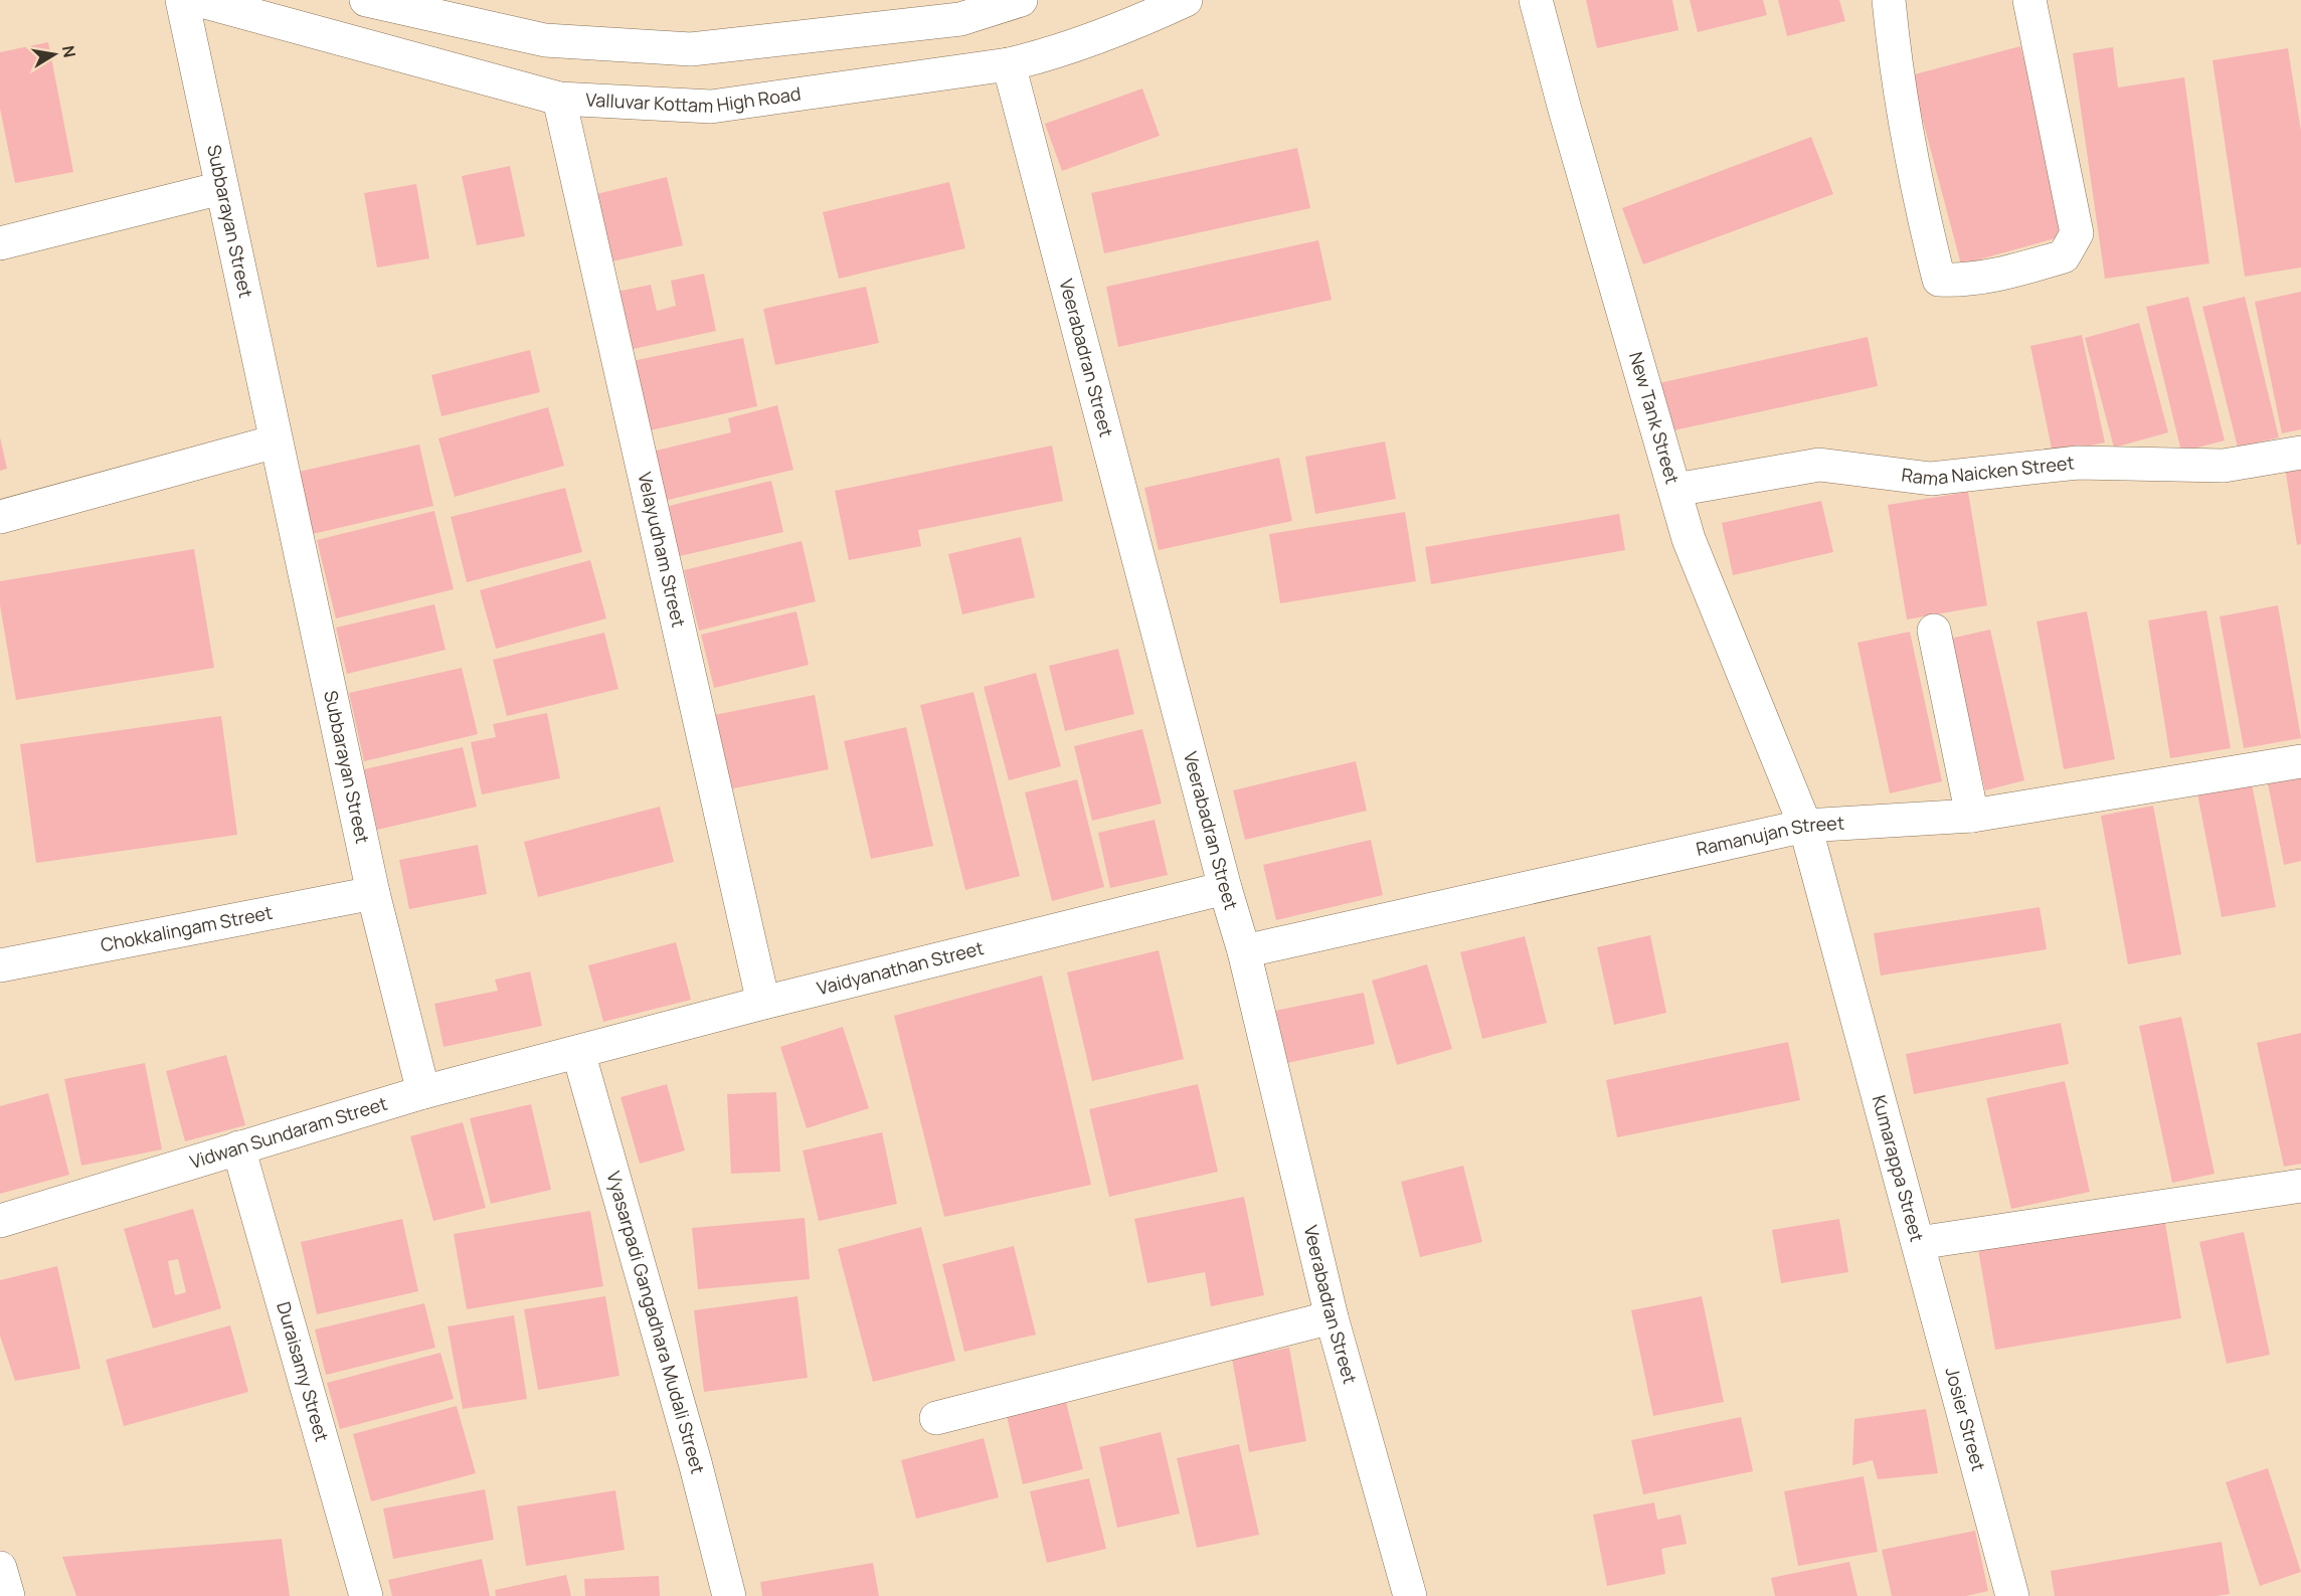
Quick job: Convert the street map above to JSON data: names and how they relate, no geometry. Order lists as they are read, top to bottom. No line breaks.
{"streets":{"street":["Valluvar Kottam High Road","Subbarayan Street","Veerabadran Street","New Tank Street","Rama Naicken Street","Velayudham Street","Ramanujan Street","Chokkalingam Street","Vaidyanathan Street","Vidwan Sundaram Street","Kumarappa Street","Vyasarpadi Gangadhara Mudali Street","Duraisamy Street","Josier Street"]},"crossings":[["Valluvar Kottam High Road","Veerabadran Street"],["Valluvar Kottam High Road","Velayudham Street"],["Subbarayan Street","Chokkalingam Street"],["Subbarayan Street","Vidwan Sundaram Street"],["Veerabadran Street","Ramanujan Street"],["Veerabadran Street","Vaidyanathan Street"],["New Tank Street","Rama Naicken Street"],["New Tank Street","Ramanujan Street"],["New Tank Street","Kumarappa Street"],["Velayudham Street","Vaidyanathan Street"],["Ramanujan Street","Kumarappa Street"],["Vaidyanathan Street","Vidwan Sundaram Street"],["Vaidyanathan Street","Vyasarpadi Gangadhara Mudali Street"],["Vidwan Sundaram Street","Vyasarpadi Gangadhara Mudali Street"],["Vidwan Sundaram Street","Duraisamy Street"],["Kumarappa Street","Josier Street"]],"north":"right"}
